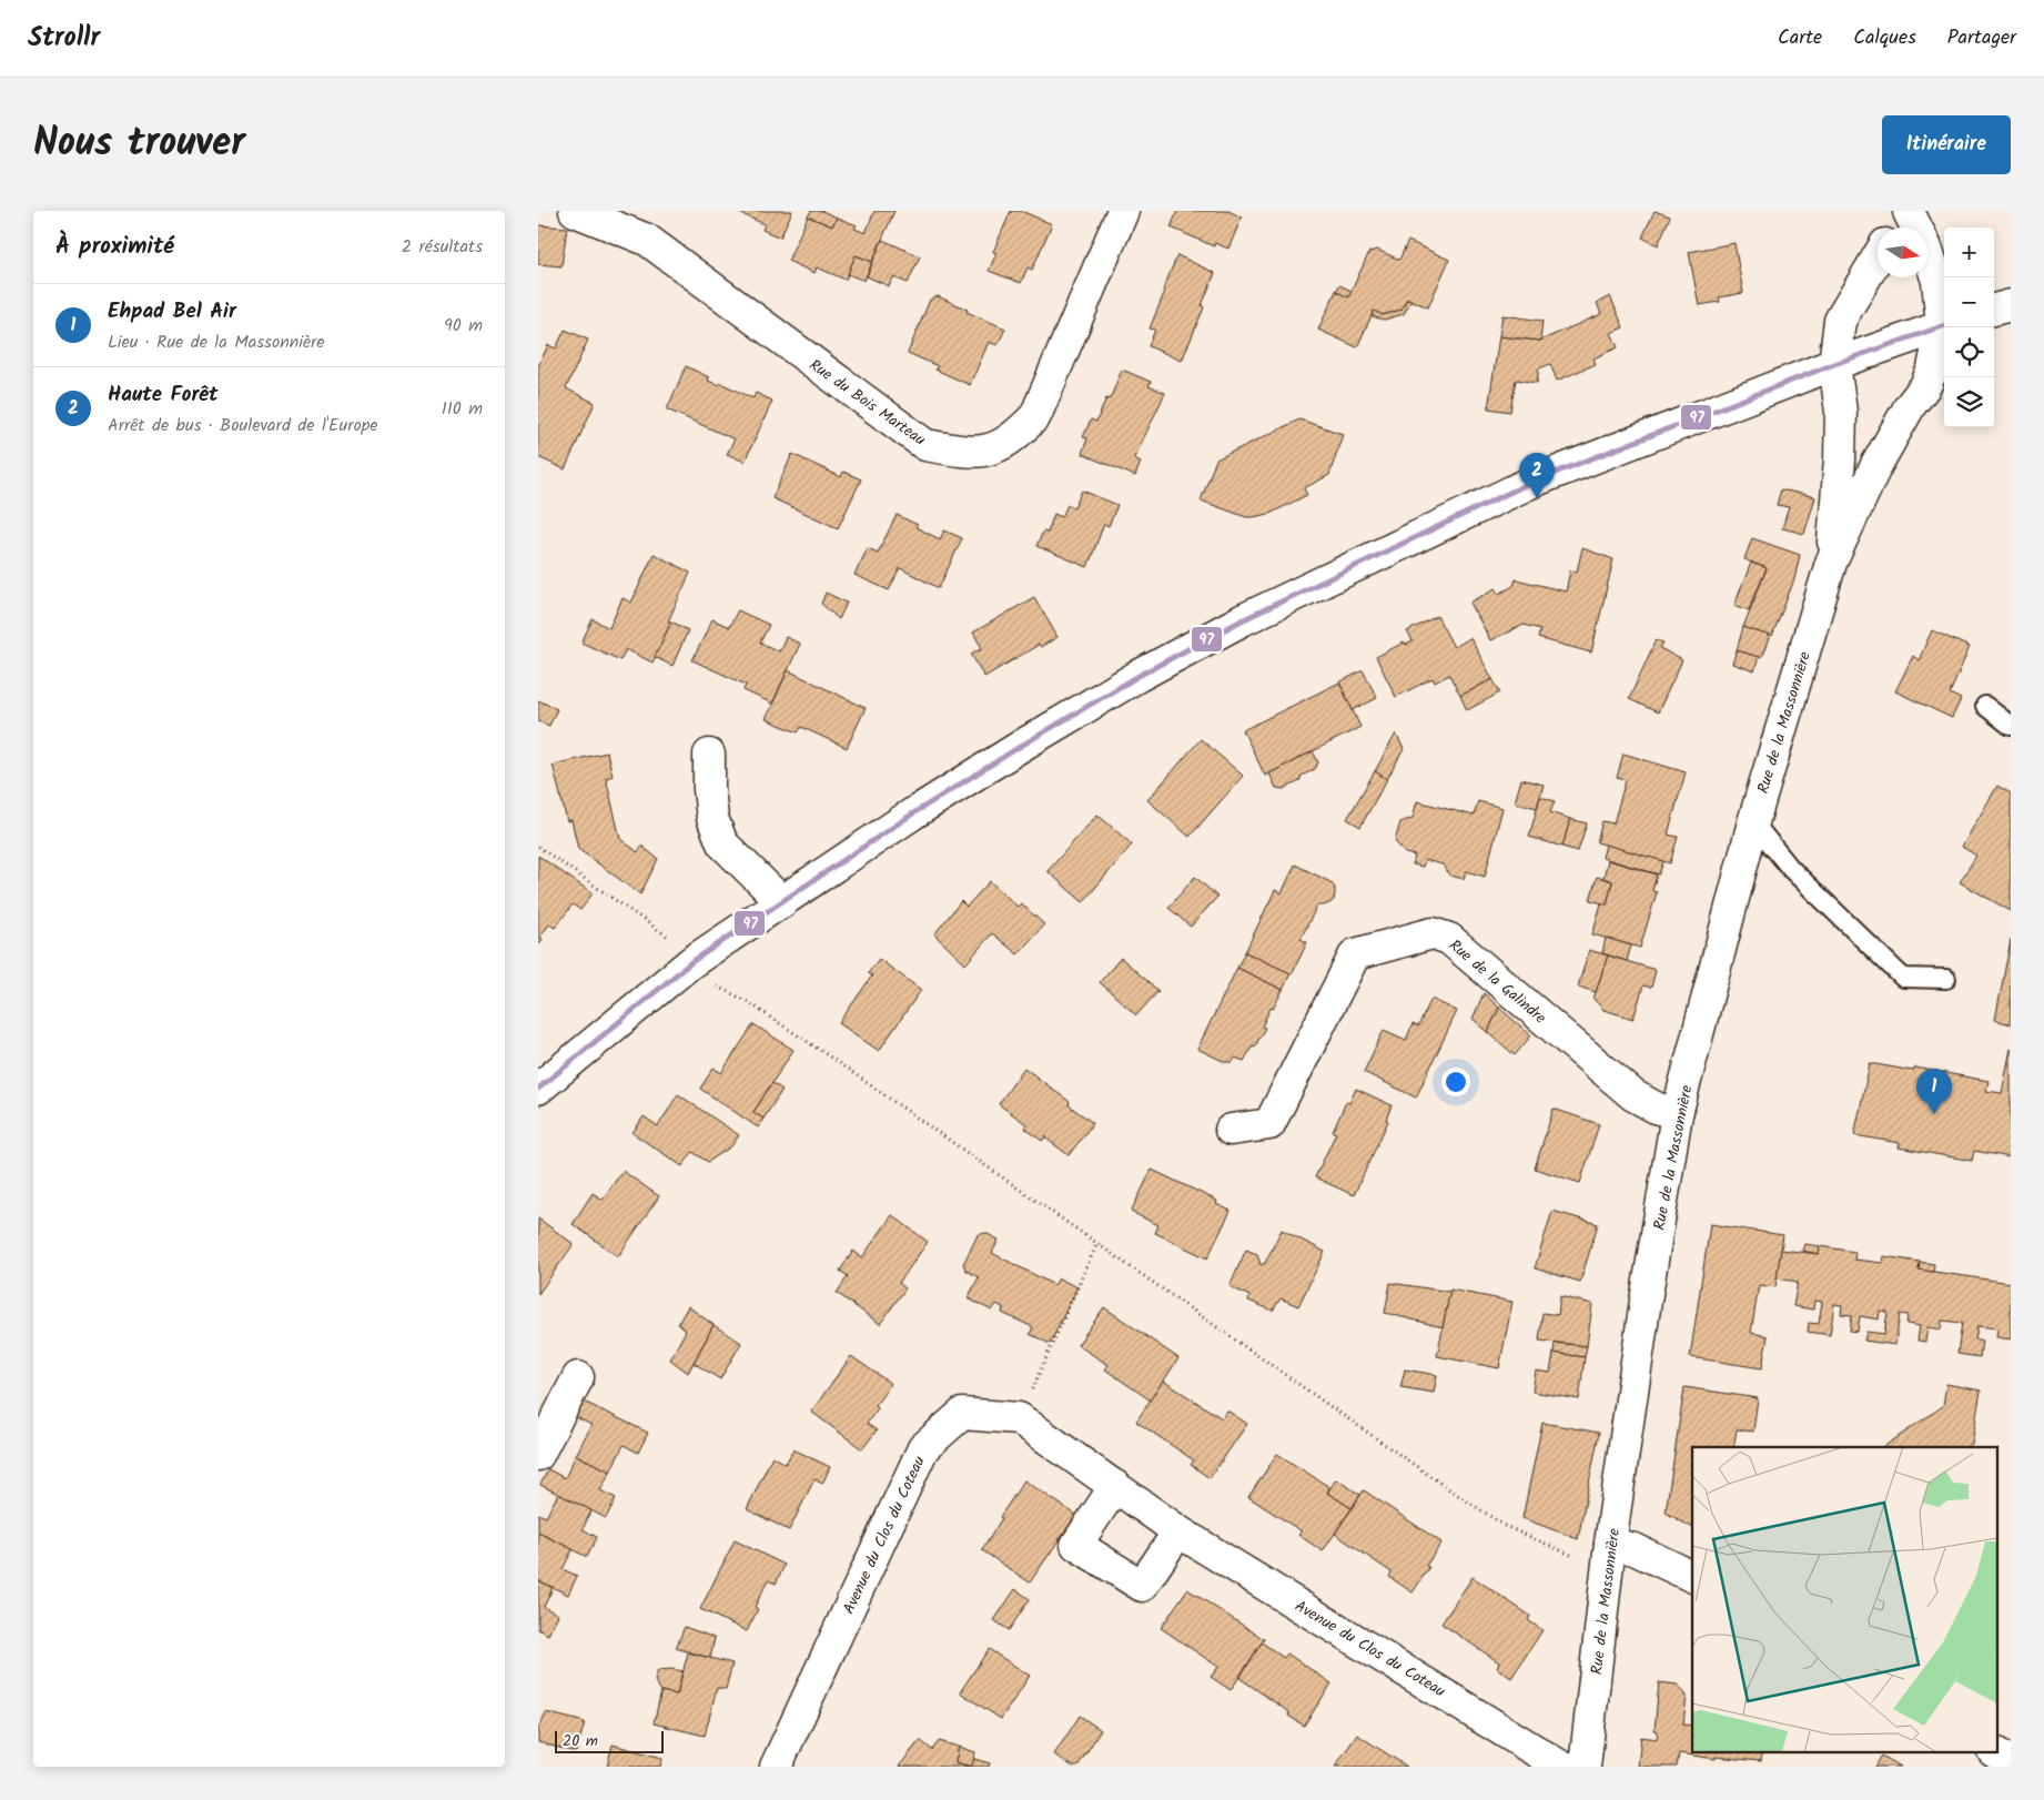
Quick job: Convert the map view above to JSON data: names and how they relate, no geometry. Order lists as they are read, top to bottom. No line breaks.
{"streets":{"street":["Rue du Bois Marteau","Rue de la Massonnière","Rue de la Galindre","Avenue du Clos du Coteau"]},"crossings":[["Rue de la Massonnière","Rue de la Galindre"]],"lines":["transit line 97"],"scale_bar":"20 m","north":"right","page":{"header":"Strollr","nav":["Carte","Calques","Partager"],"title":"Nous trouver","buttons":"Itinéraire","heading":["À proximité","2 résultats"],"map_buttons":["+","−"],"list":[{"mark":"1","name":"Ehpad Bel Air","note":"Lieu · Rue de la Massonnière","value":"90 m"},{"mark":"2","name":"Haute Forêt","note":"Arrêt de bus · Boulevard de l'Europe","value":"110 m"}],"pins":["2","1"],"scale":"20 m"}}
